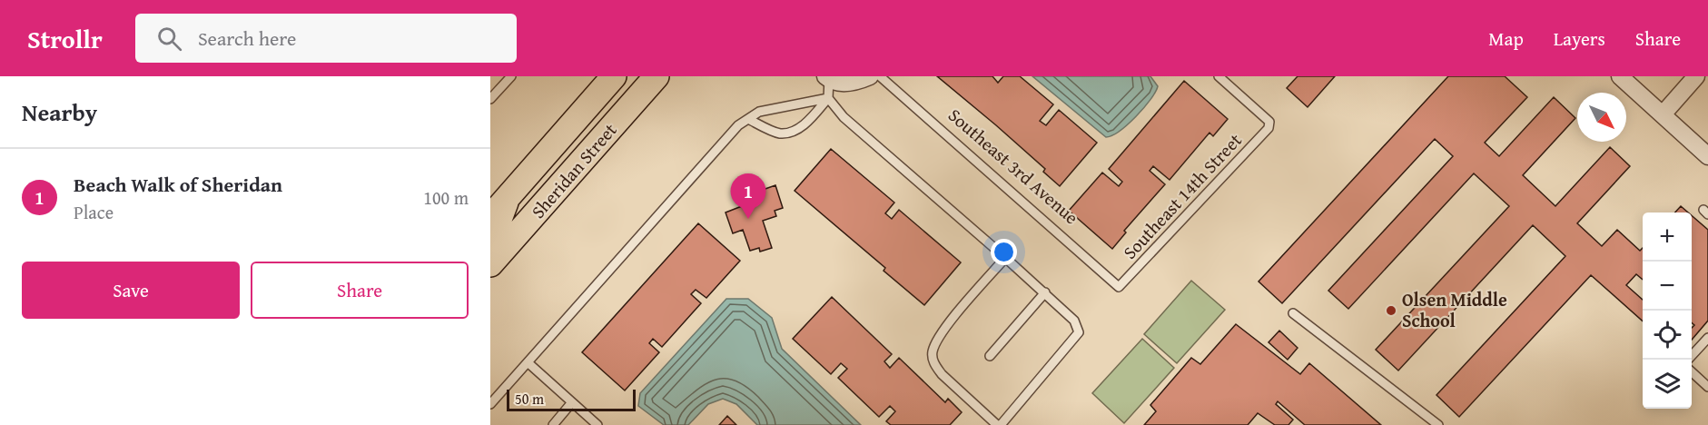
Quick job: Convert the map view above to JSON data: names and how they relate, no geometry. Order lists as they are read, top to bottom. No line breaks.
{"streets":{"main road":["Sheridan Street"],"lane":["Southeast 3rd Avenue","Southeast 14th Street"]},"crossings":[["Southeast 3rd Avenue","Southeast 14th Street"]],"places":["Olsen Middle School"],"scale_bar":"50 m","north":"bottom right","page":{"header":"Strollr","search":"Search here","nav":["Map","Layers","Share"],"heading":"Nearby","list":[{"mark":"1","name":"Beach Walk of Sheridan","note":"Place","value":"100 m"}],"pins":"1","map_buttons":["+","−"],"buttons":["Save","Share"],"scale":"50 m"}}
